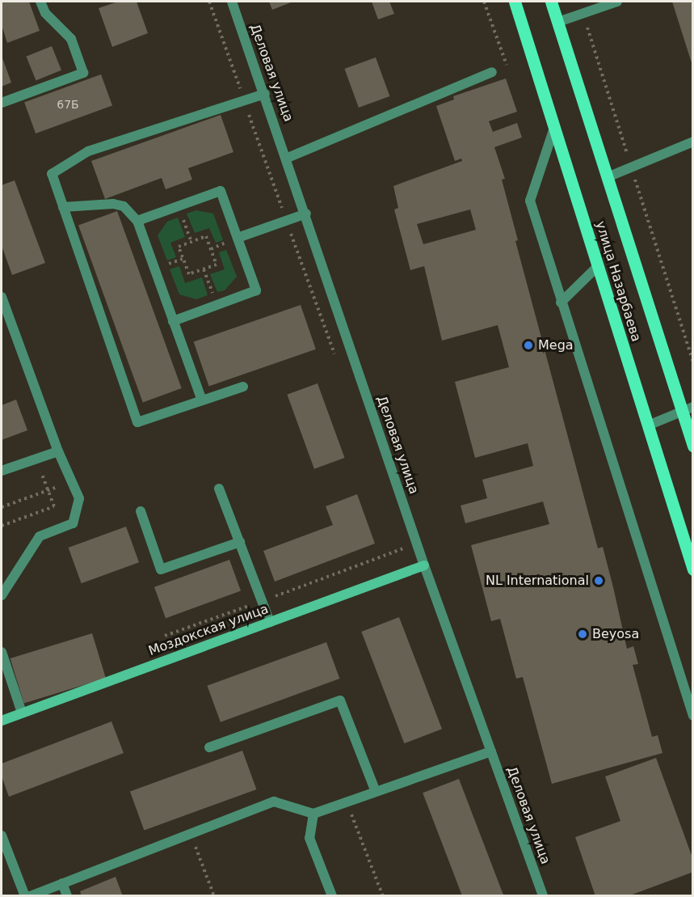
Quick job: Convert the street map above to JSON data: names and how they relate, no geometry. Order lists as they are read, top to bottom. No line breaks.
{"streets":{"main road":["улица Назарбаева"],"street":["Деловая улица","Моздокская улица"]},"crossings":[["Деловая улица","Моздокская улица"]],"places":["Mega","NL International","Beyosa"],"house_numbers":["67Б"]}
